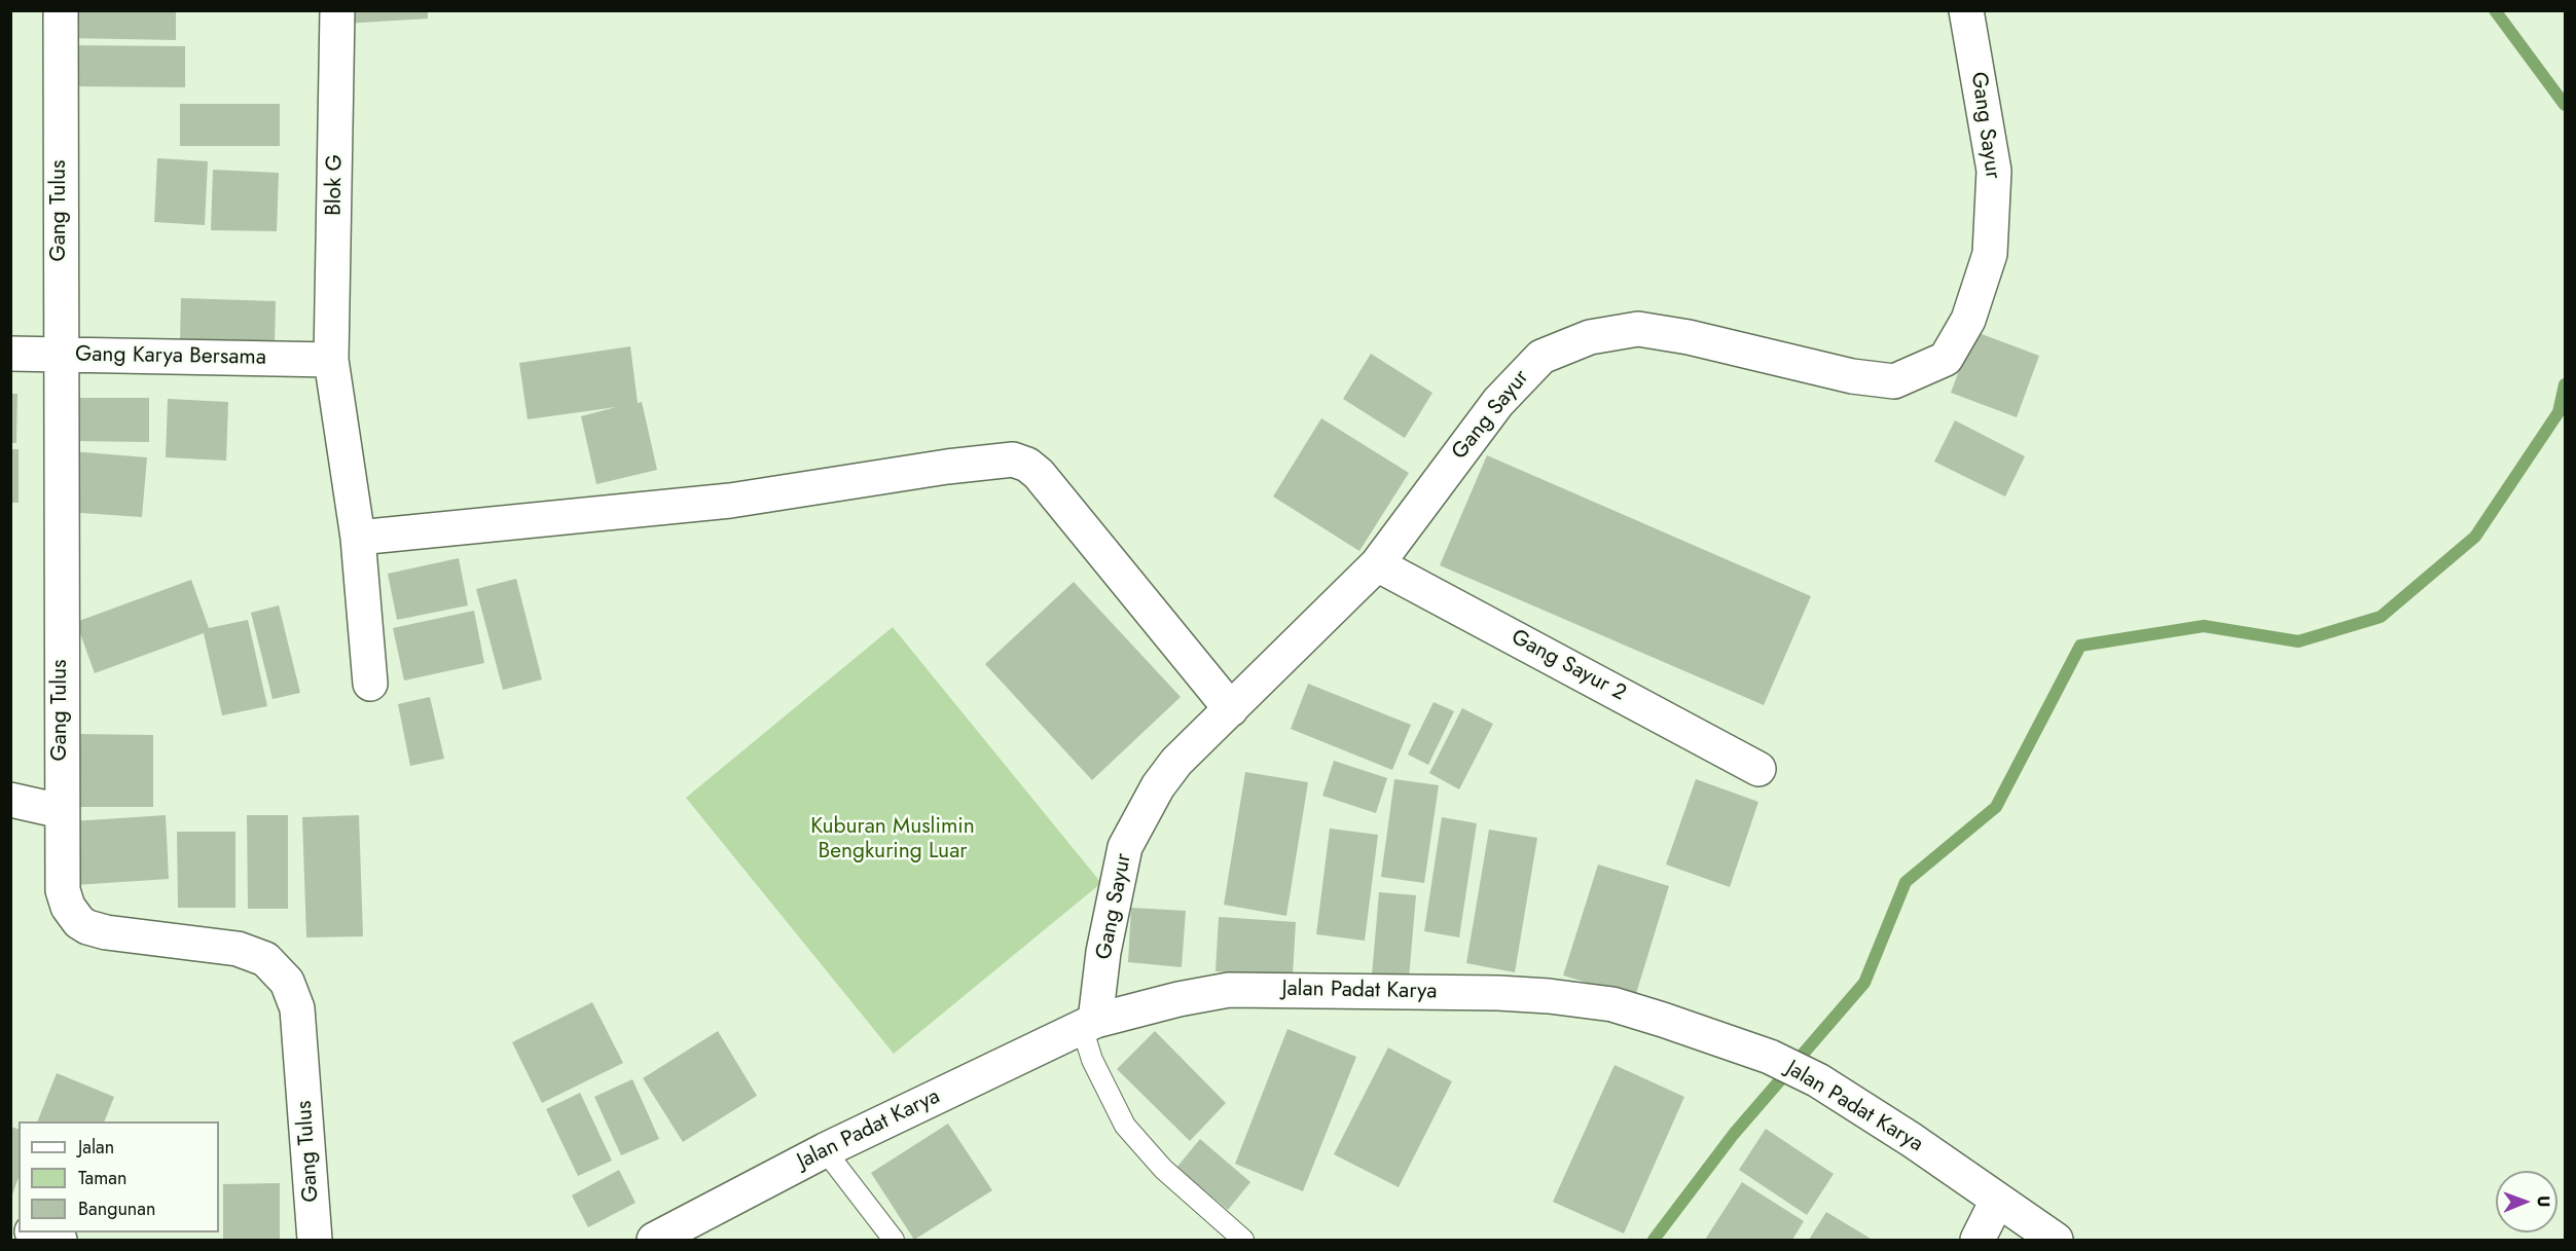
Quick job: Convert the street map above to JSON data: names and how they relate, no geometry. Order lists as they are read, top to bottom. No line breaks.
{"streets":{"street":["Gang Sayur","Blok G","Gang Tulus","Gang Karya Bersama","Gang Sayur 2","Jalan Padat Karya"]},"crossings":[["Gang Sayur","Gang Sayur 2"],["Gang Sayur","Jalan Padat Karya"],["Blok G","Gang Karya Bersama"],["Gang Tulus","Gang Karya Bersama"]],"parks":["Kuburan Muslimin Bengkuring Luar"],"legend":["Jalan","Taman","Bangunan"],"north":"right"}
